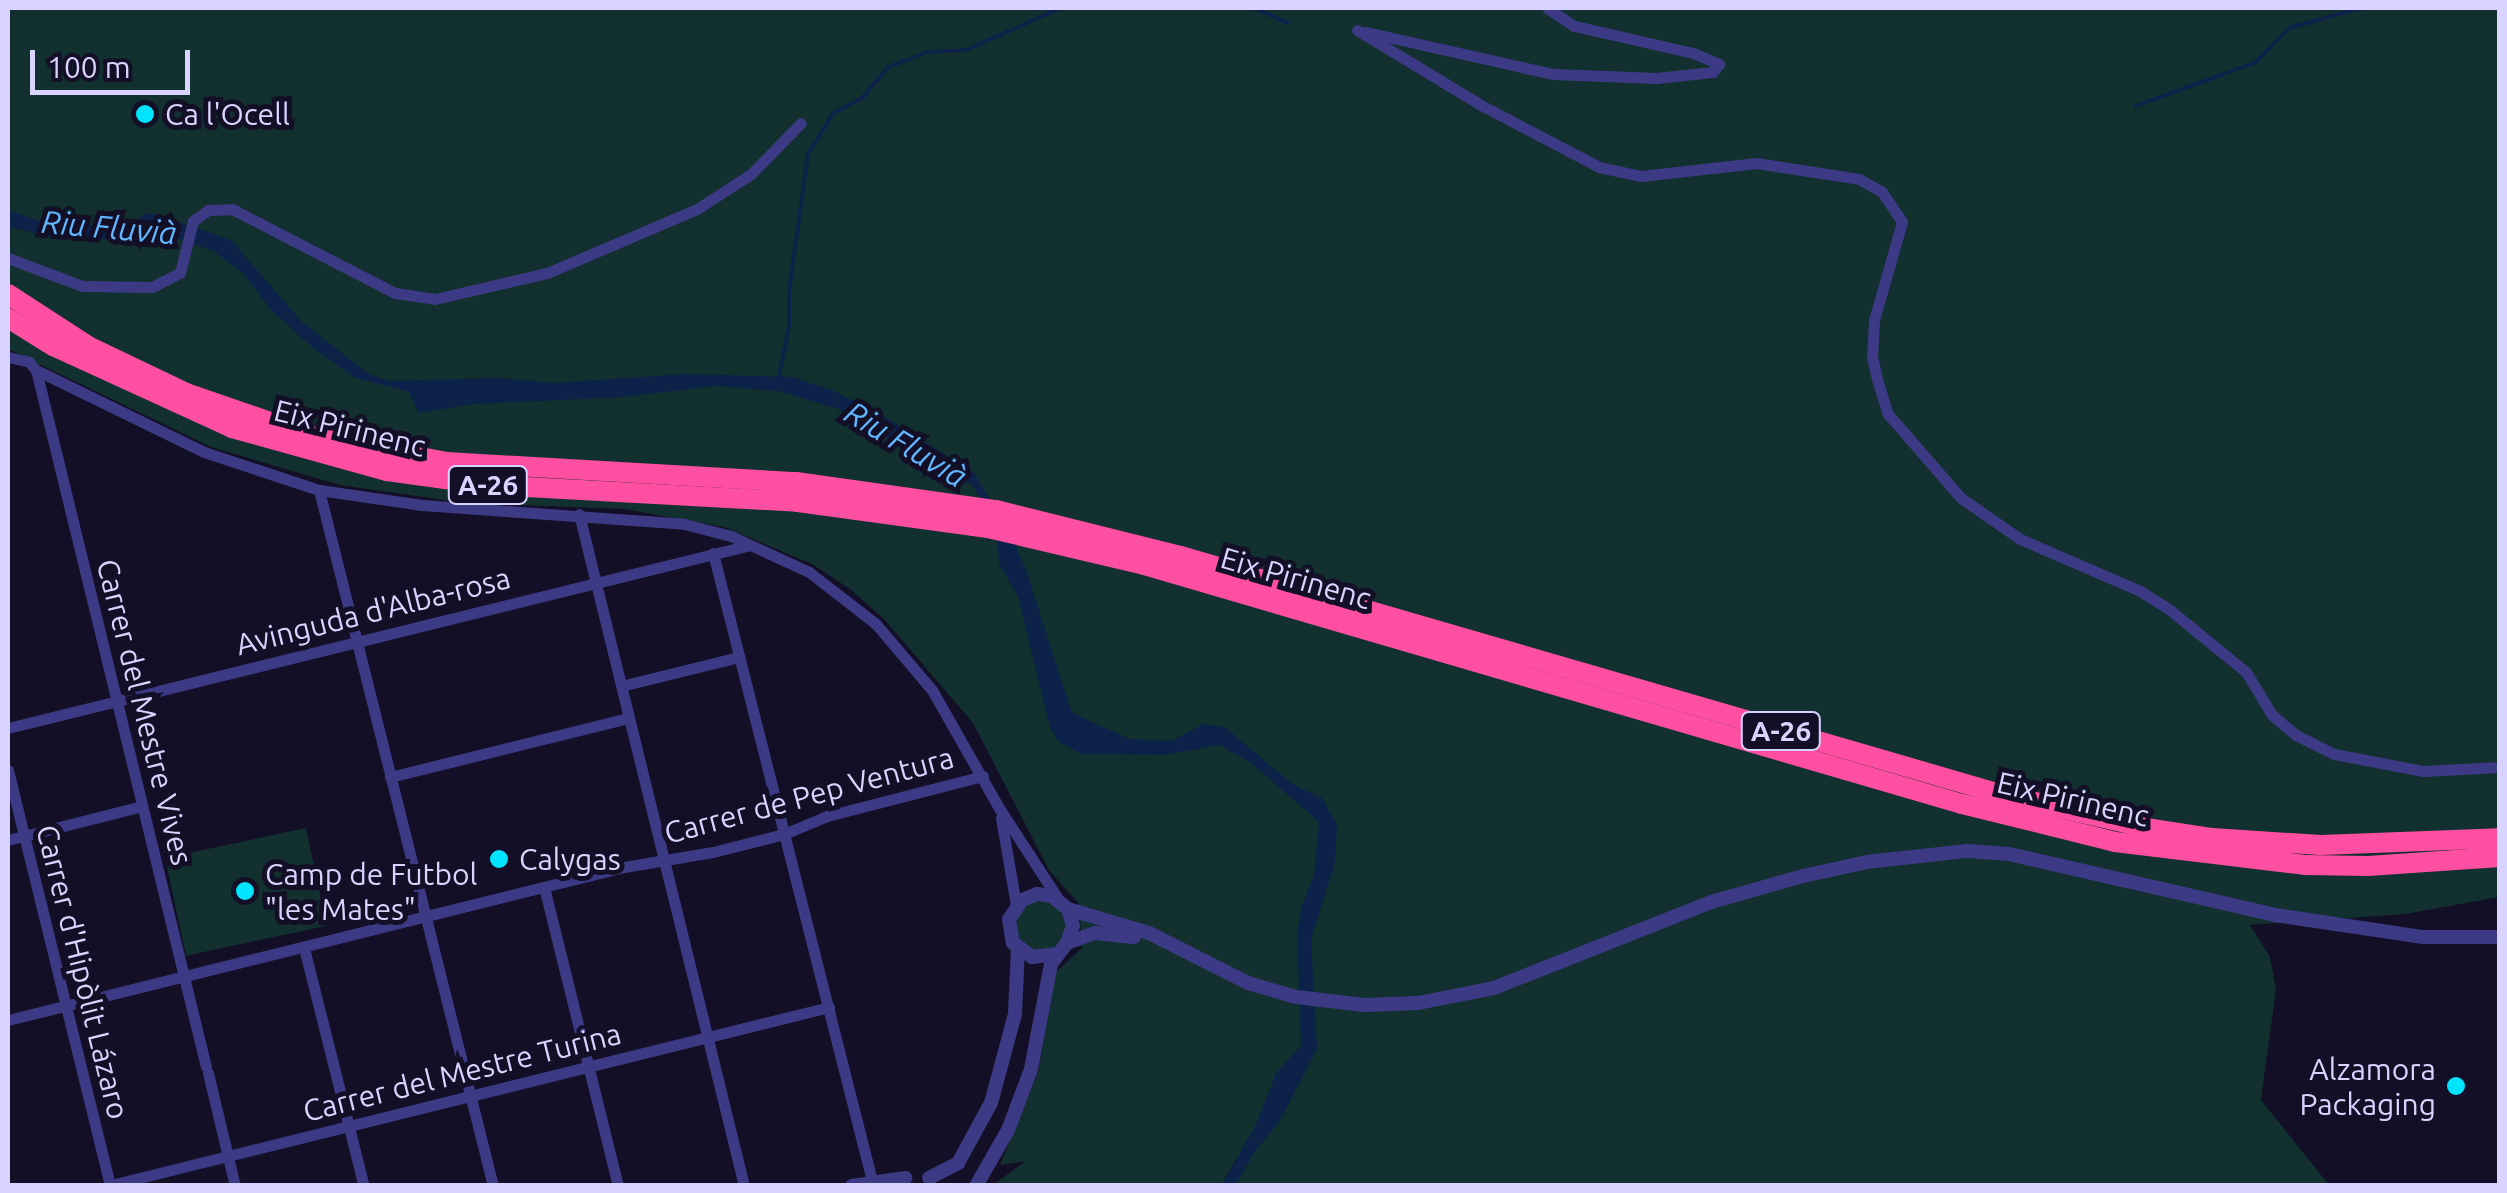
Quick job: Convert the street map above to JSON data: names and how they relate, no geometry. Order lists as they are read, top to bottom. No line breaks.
{"streets":{"highway":["Eix Pirinenc","A-26"],"street":["Avinguda d'Alba-rosa","Carrer del Mestre Vives","Carrer de Pep Ventura","Carrer d'Hipòlit Lázaro","Carrer del Mestre Turina"]},"crossings":[["Avinguda d'Alba-rosa","Carrer del Mestre Vives"],["Carrer del Mestre Vives","Carrer de Pep Ventura"],["Carrer del Mestre Vives","Carrer del Mestre Turina"],["Carrer de Pep Ventura","Carrer d'Hipòlit Lázaro"],["Carrer d'Hipòlit Lázaro","Carrer del Mestre Turina"]],"water":["Riu Fluvià"],"places":["Ca l'Ocell","Calygas","Camp de Futbol \"les Mates\"","Alzamora Packaging"],"scale_bar":"100 m"}
